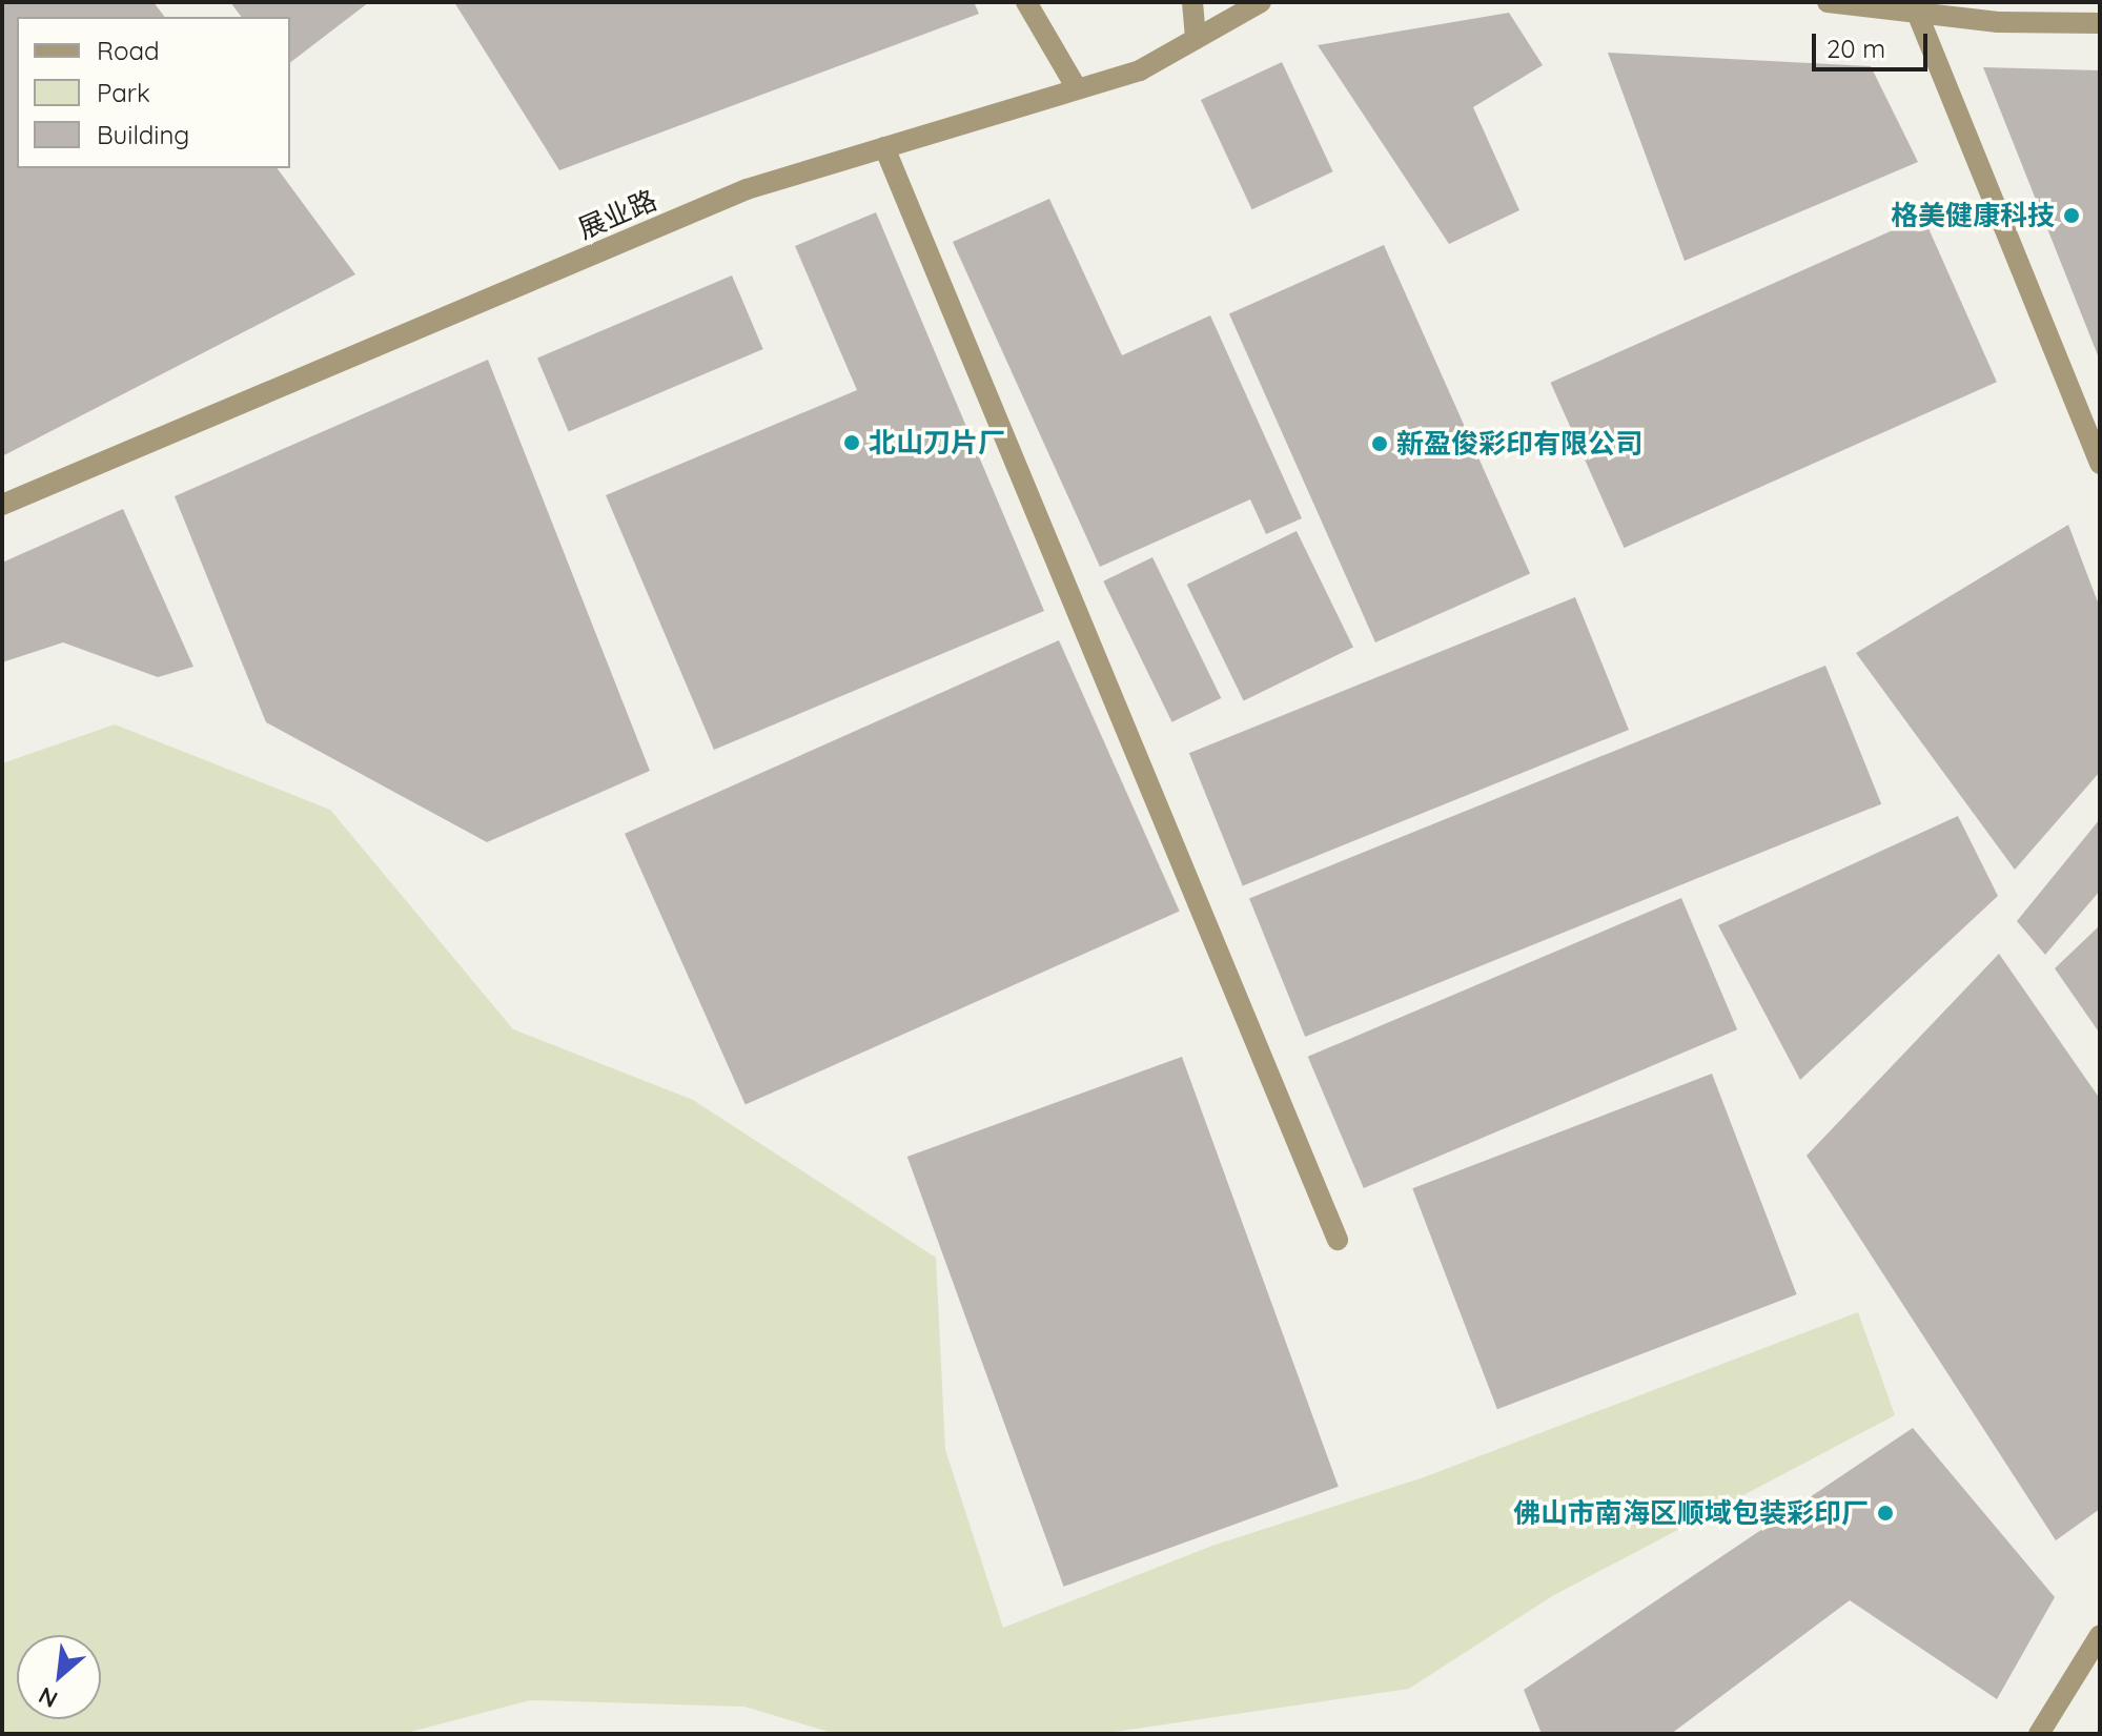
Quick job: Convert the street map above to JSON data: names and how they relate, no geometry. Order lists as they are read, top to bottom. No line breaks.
{"streets":{"street":["展业路"]},"places":["格美健康科技","北山刀片厂","新盈俊彩印有限公司","佛山市南海区顺域包装彩印厂"],"legend":["Road","Park","Building"],"scale_bar":"20 m","north":"bottom left"}
